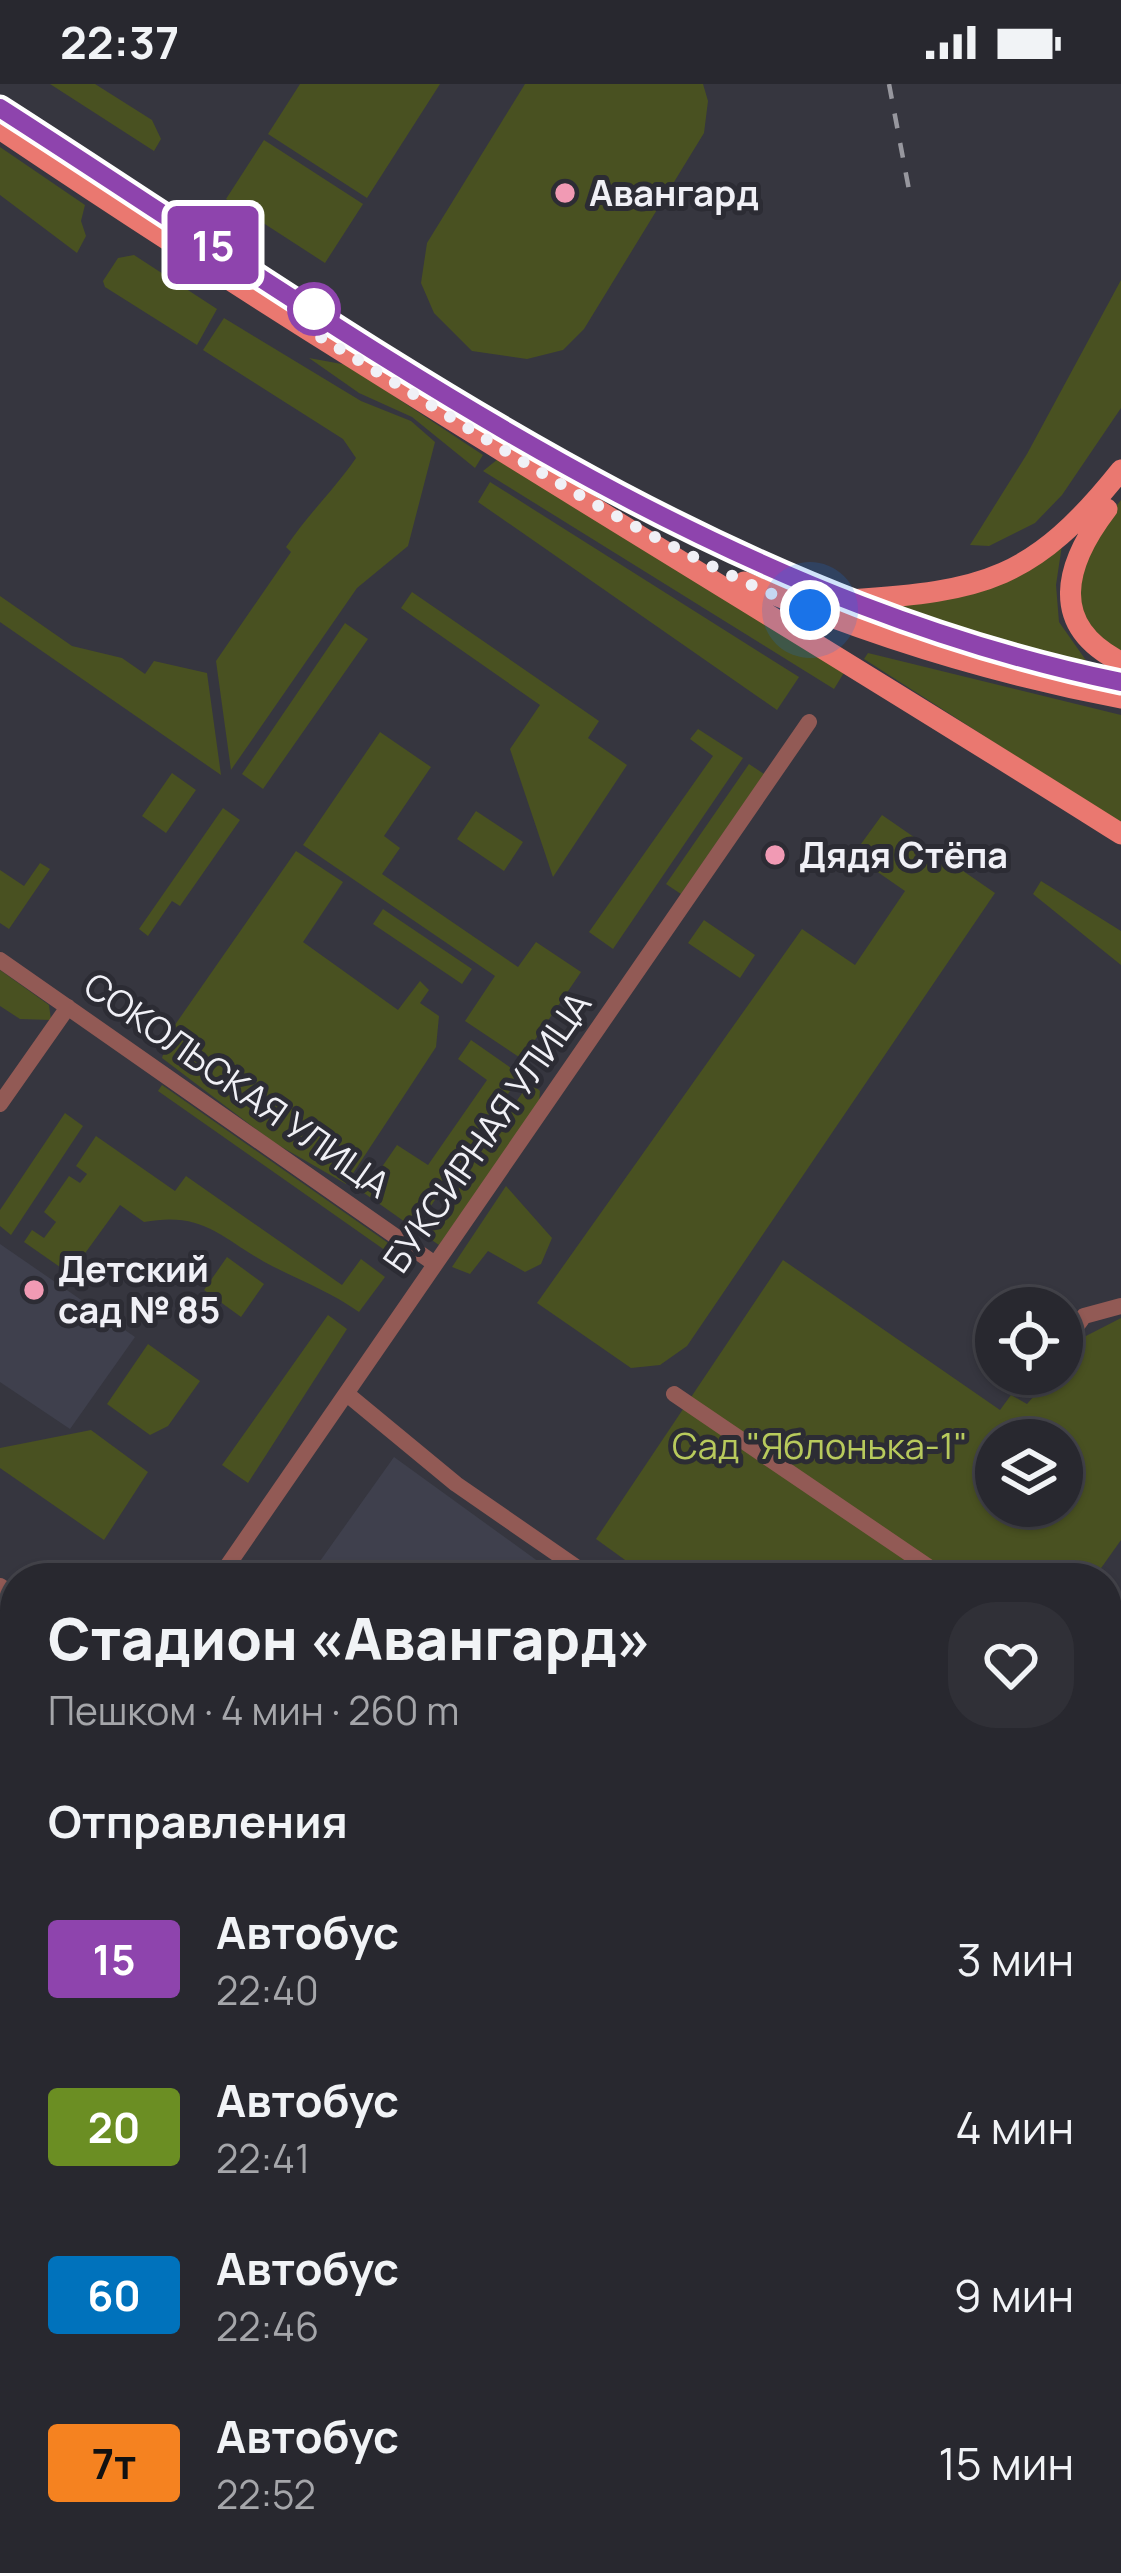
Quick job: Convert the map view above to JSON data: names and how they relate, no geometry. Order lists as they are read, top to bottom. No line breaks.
{"streets":{"street":["СОКОЛЬСКАЯ УЛИЦА","БУКСИРНАЯ УЛИЦА"]},"crossings":[["СОКОЛЬСКАЯ УЛИЦА","БУКСИРНАЯ УЛИЦА"]],"parks":["Сад \"Яблонька-1\""],"places":["Авангард","Дядя Стёпа","Детский сад № 85"],"lines":["bus line 15"],"page":{"status":"22:37","on_map":"15","heading":[["Стадион «Авангард»","Пешком · 4 мин · 260 m"],"Отправления"],"list":[{"mark":"15","name":"Автобус","note":"22:40","value":"3 мин"},{"mark":"20","name":"Автобус","note":"22:41","value":"4 мин"},{"mark":"60","name":"Автобус","note":"22:46","value":"9 мин"},{"mark":"7т","name":"Автобус","note":"22:52","value":"15 мин"}]}}
